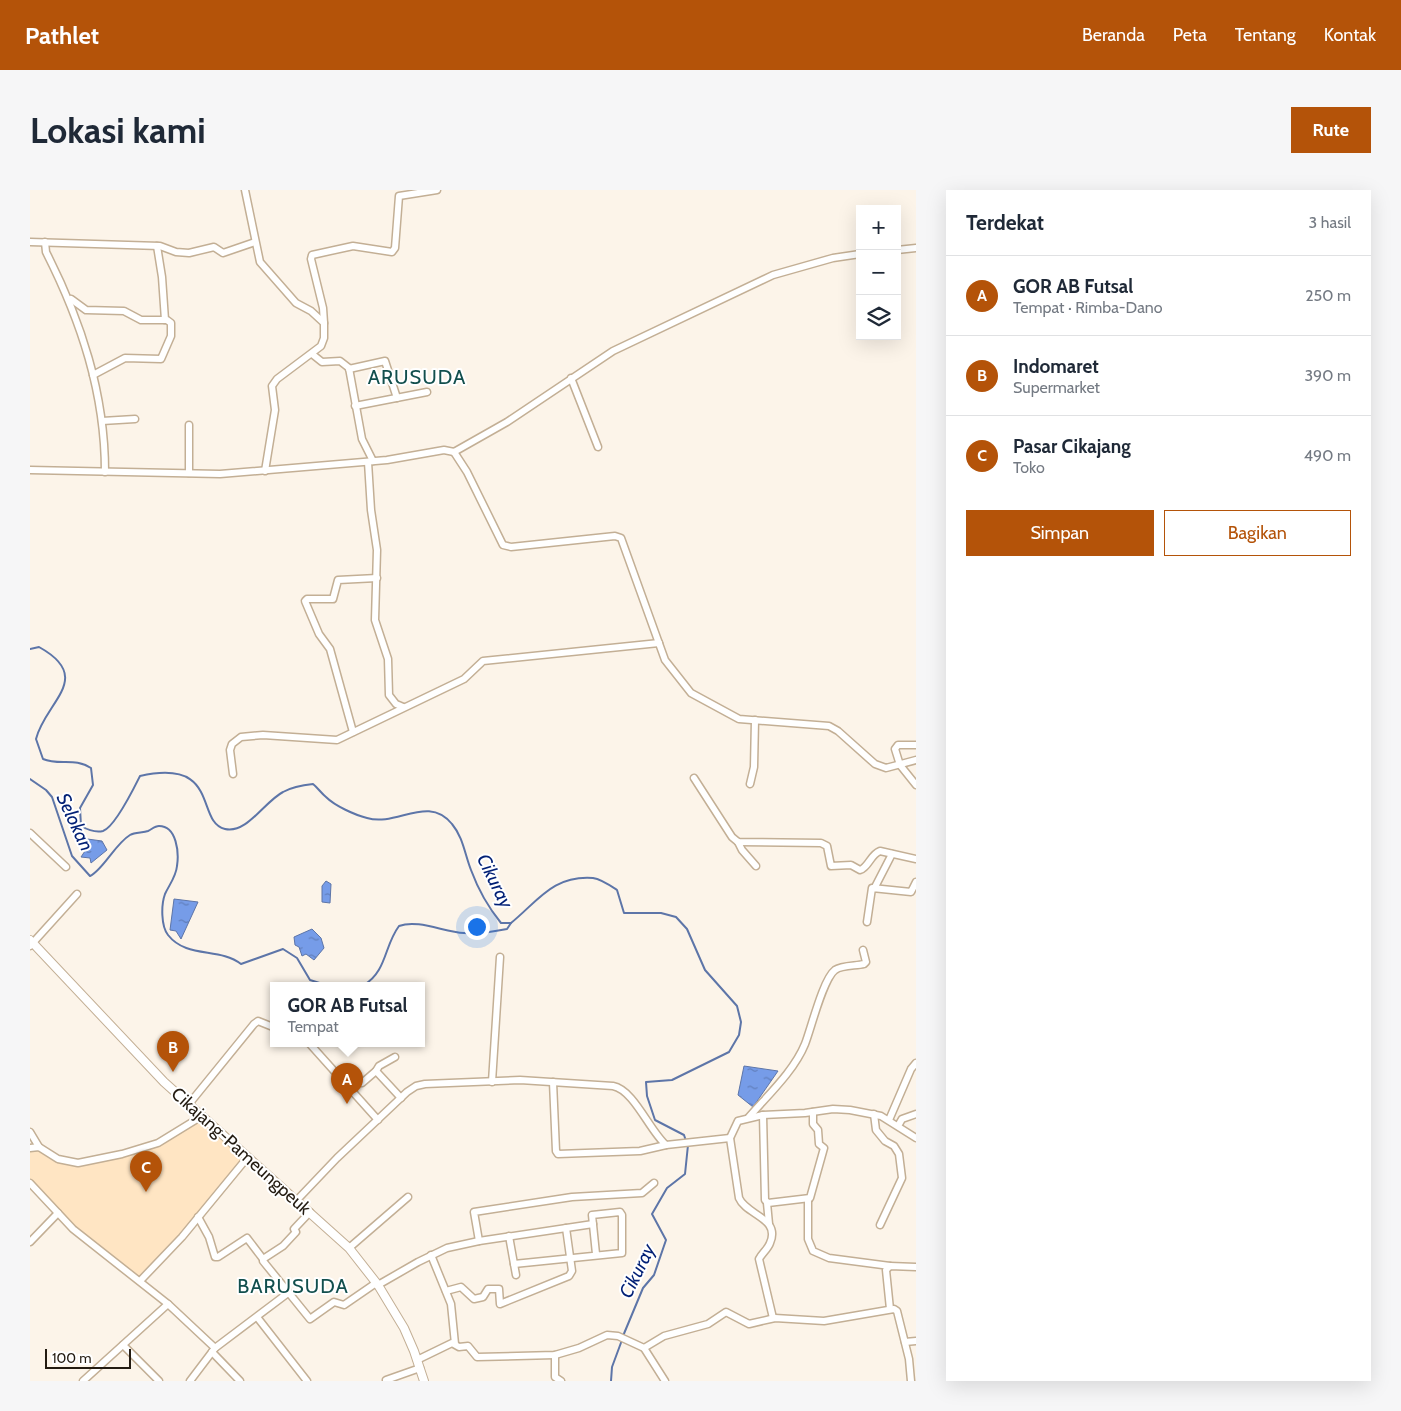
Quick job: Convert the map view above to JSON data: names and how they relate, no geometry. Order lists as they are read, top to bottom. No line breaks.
{"streets":{"main road":["Cikajang-Pameungpeuk"]},"districts":["ARUSUDA","BARUSUDA"],"water":["Selokan","Cikuray"],"scale_bar":"100 m","page":{"header":"Pathlet","nav":["Beranda","Peta","Tentang","Kontak"],"buttons":["Rute",["Simpan","Bagikan"]],"title":"Lokasi kami","heading":["Terdekat","3 hasil"],"map_buttons":["+","−"],"list":[{"mark":"A","name":"GOR AB Futsal","note":"Tempat · Rimba-Dano","value":"250 m"},{"mark":"B","name":"Indomaret","note":"Supermarket","value":"390 m"},{"mark":"C","name":"Pasar Cikajang","note":"Toko","value":"490 m"}],"popup":["GOR AB Futsal","Tempat"],"pins":["B","A","C"],"scale":"100 m"}}
